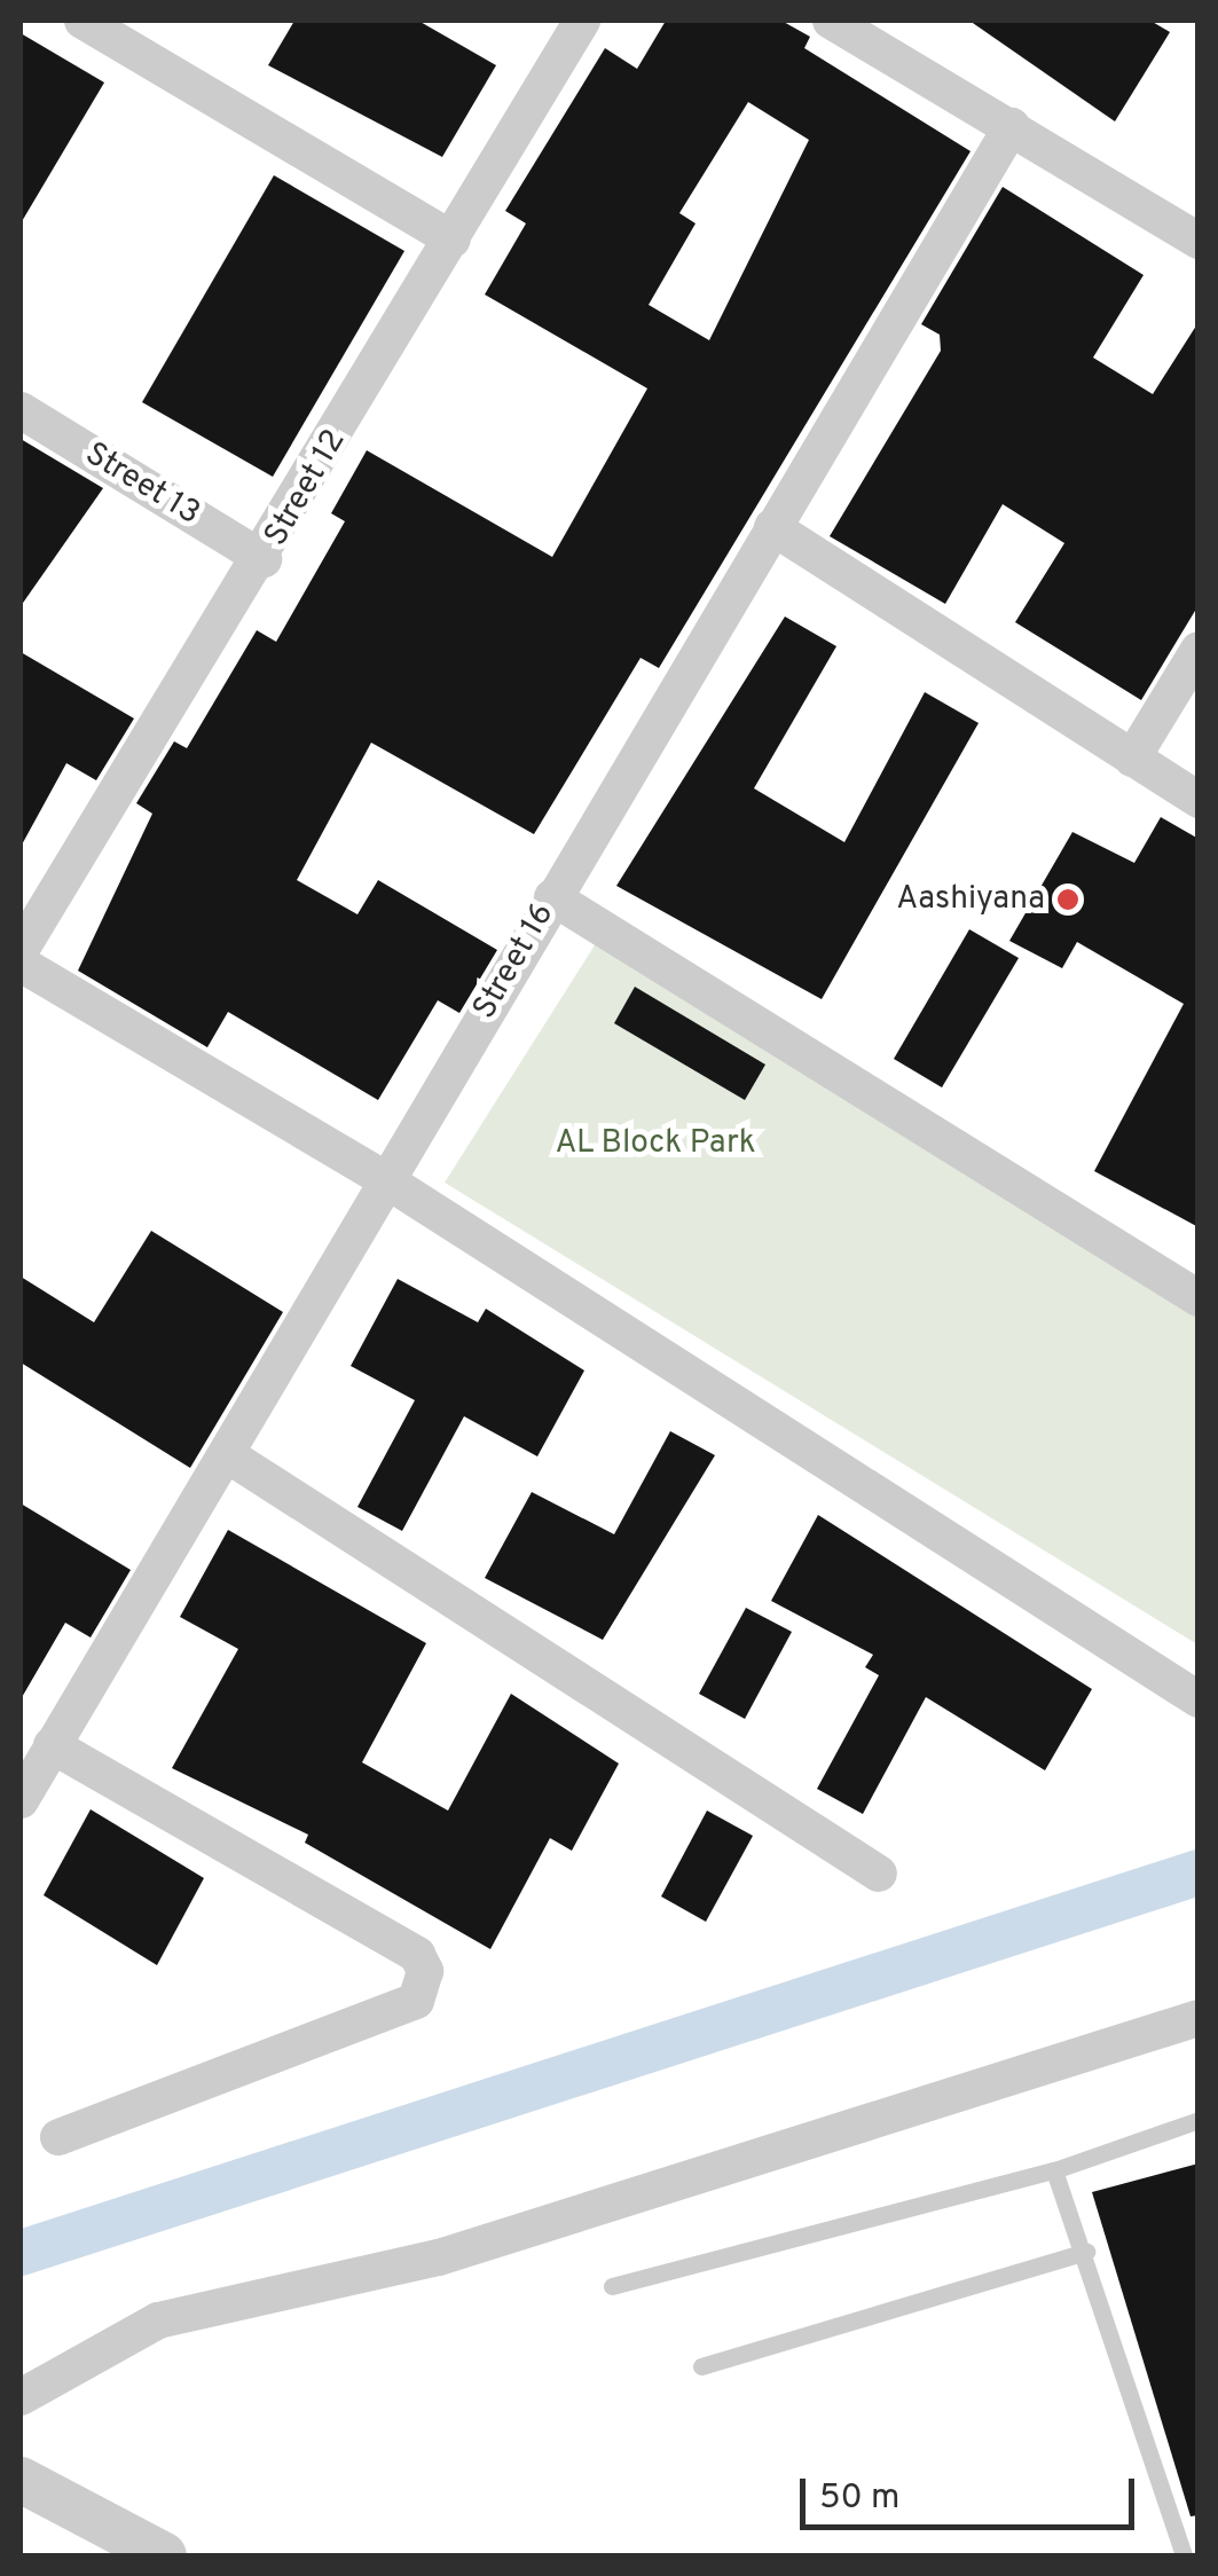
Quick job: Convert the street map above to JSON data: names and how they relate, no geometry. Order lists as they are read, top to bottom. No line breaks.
{"streets":{"street":["Street 13","Street 12","Street 16"]},"crossings":[["Street 13","Street 12"]],"parks":["AL Block Park"],"places":["Aashiyana"],"scale_bar":"50 m"}
